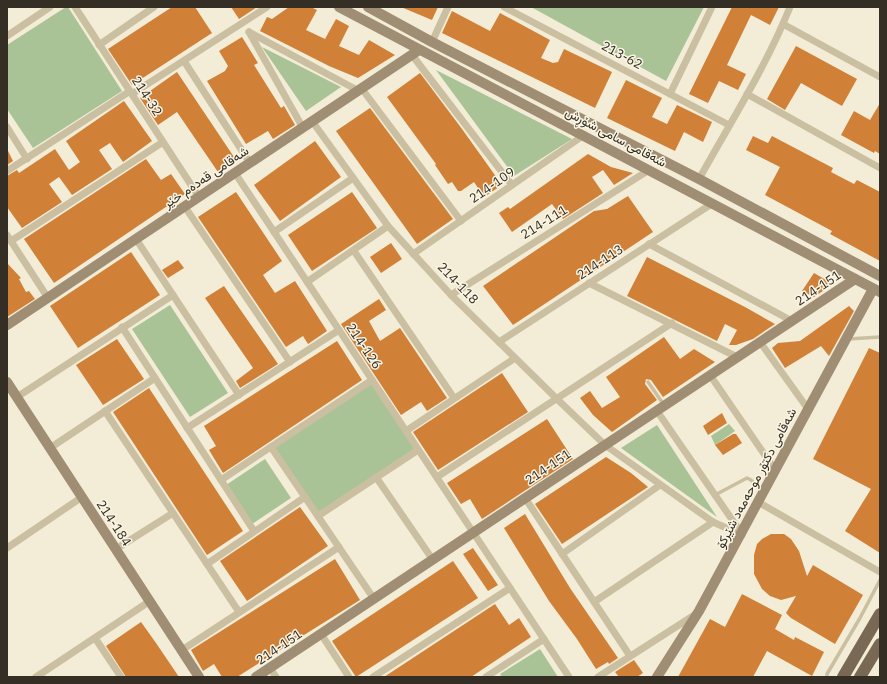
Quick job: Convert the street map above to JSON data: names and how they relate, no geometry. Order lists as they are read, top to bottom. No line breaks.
{"streets":{"street":["213-62","214-32","شەقامی سامی شۆڕش","شەقامی قەدەم خێر","214-109","214-111","214-113","214-118","214-151","214-126","شەقامی دکتۆر موحەمەد شێرکۆ","214-184"]},"crossings":[["214-32","شەقامی قەدەم خێر"],["شەقامی سامی شۆڕش","شەقامی قەدەم خێر"],["شەقامی سامی شۆڕش","214-109"],["شەقامی سامی شۆڕش","214-111"],["شەقامی سامی شۆڕش","214-113"],["شەقامی سامی شۆڕش","214-151"],["شەقامی سامی شۆڕش","شەقامی دکتۆر موحەمەد شێرکۆ"],["شەقامی قەدەم خێر","214-118"],["شەقامی قەدەم خێر","214-126"],["214-109","214-118"],["214-111","214-118"],["214-113","214-118"],["214-118","214-151"],["214-118","شەقامی دکتۆر موحەمەد شێرکۆ"],["214-151","214-126"]]}
